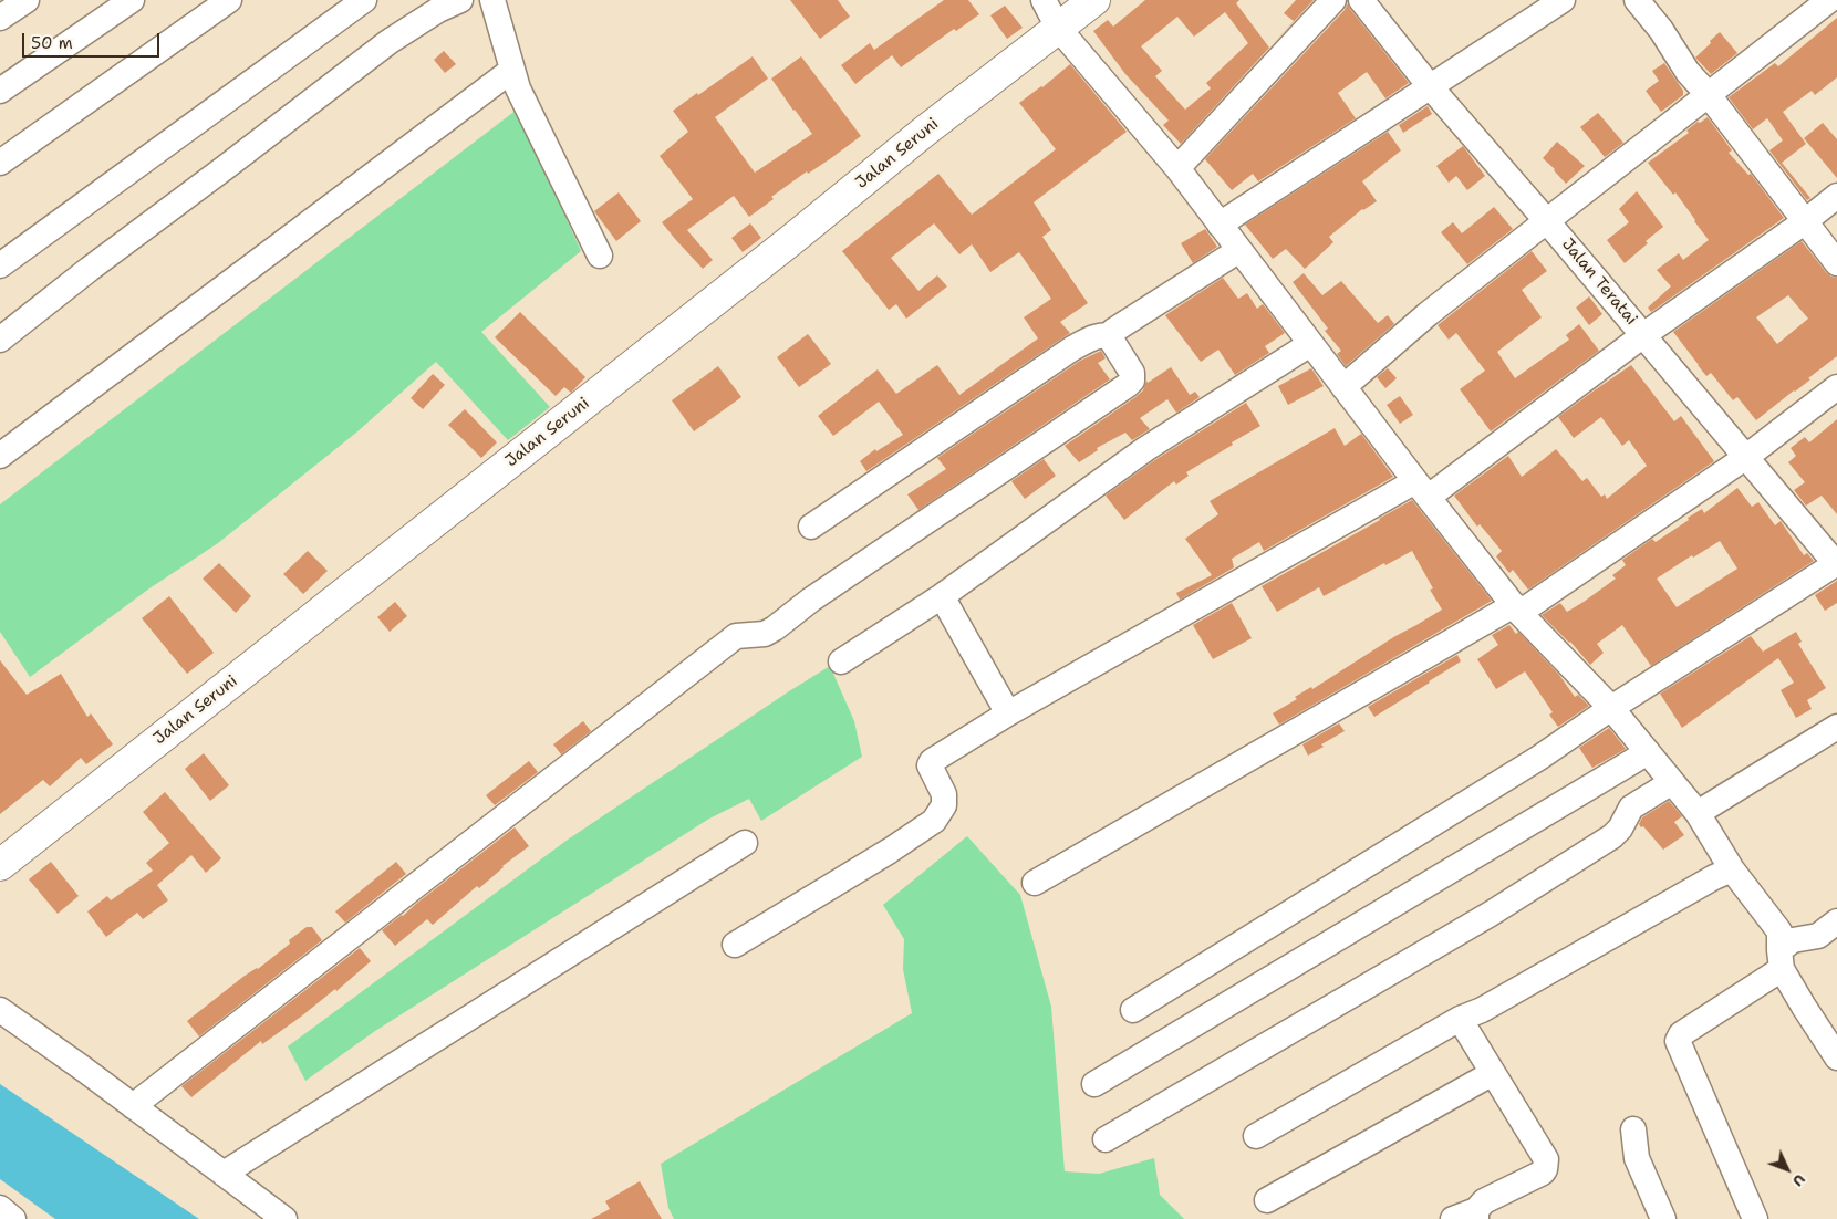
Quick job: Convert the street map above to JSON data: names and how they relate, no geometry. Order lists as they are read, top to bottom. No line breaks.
{"streets":{"main road":["Jalan Seruni"],"street":["Jalan Teratai"]},"scale_bar":"50 m","north":"bottom right"}
